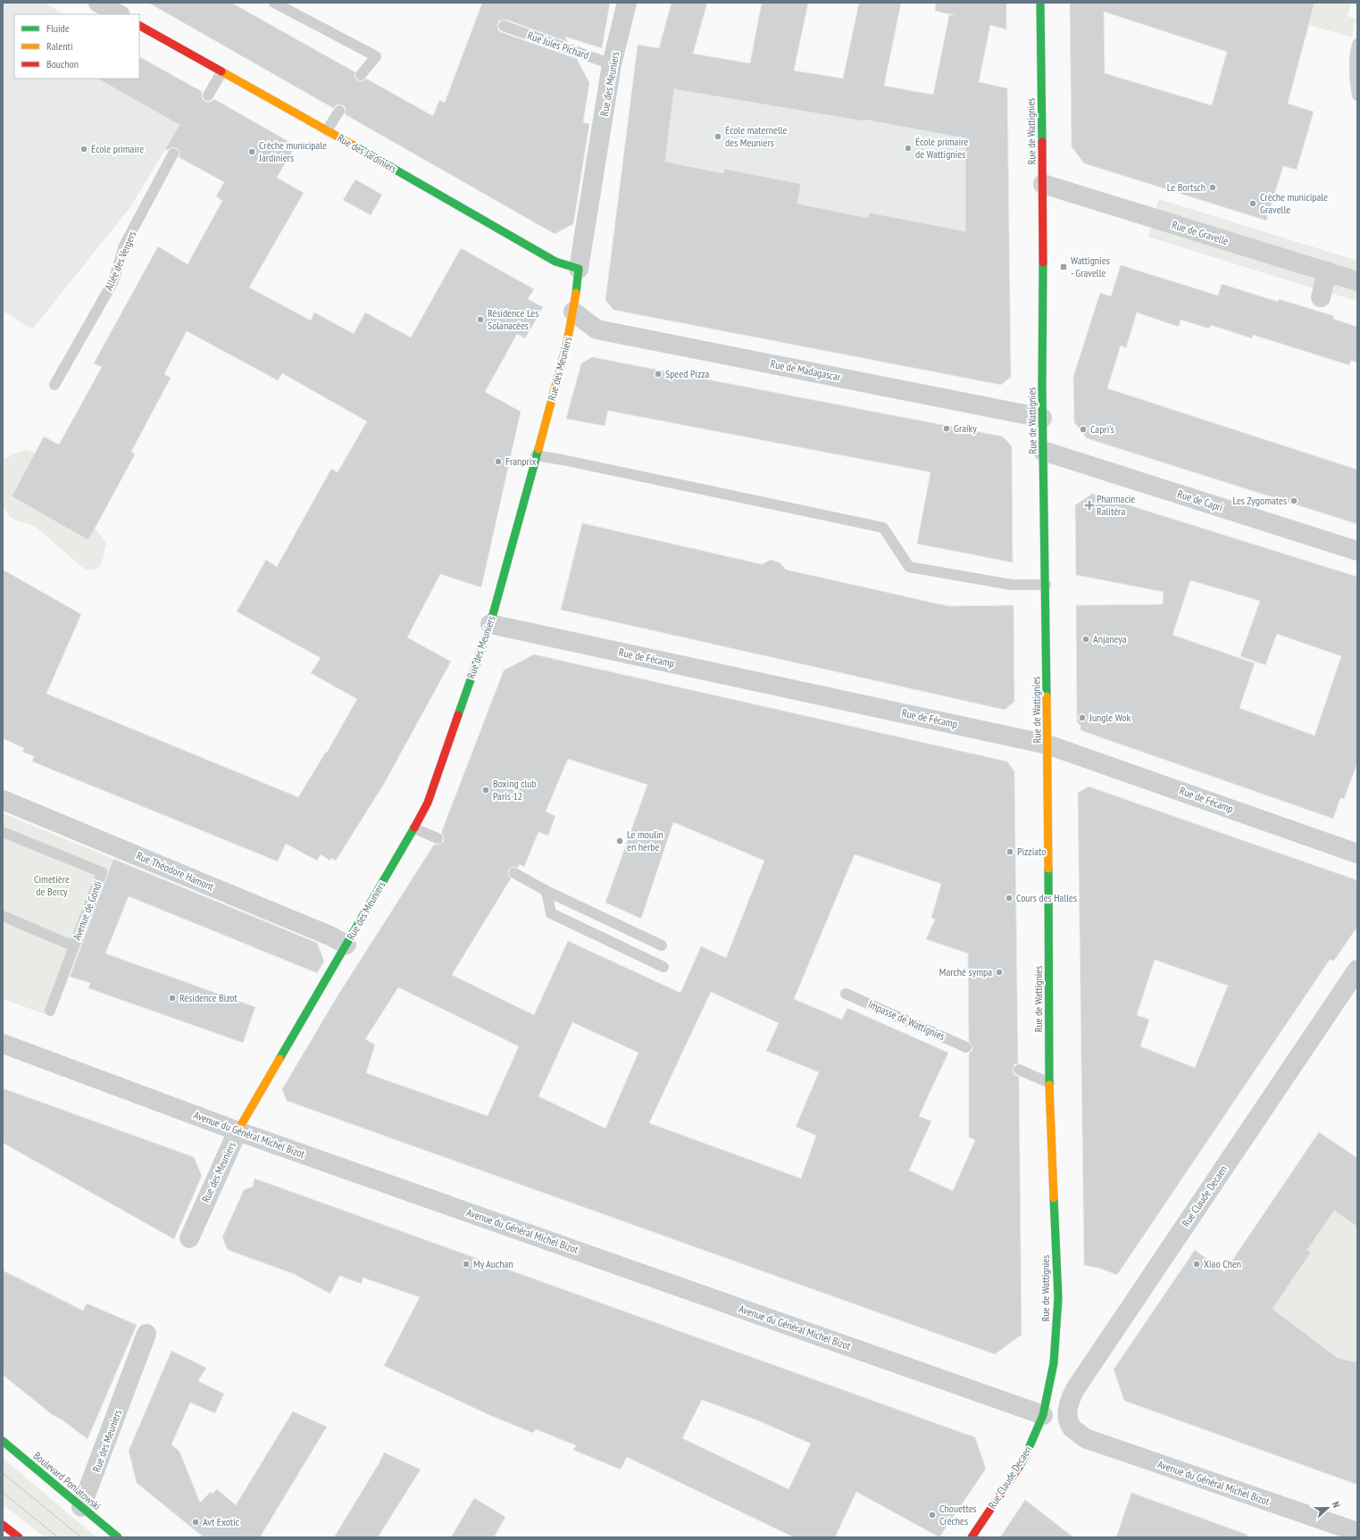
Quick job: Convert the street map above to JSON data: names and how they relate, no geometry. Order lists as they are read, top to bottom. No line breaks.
{"streets":{"street":["Rue des Meuniers","Rue de Wattignies","Rue des Jardiniers","Rue de Gravelle","Rue de Madagascar","Rue de Capri","Rue de Fécamp","Rue Théodore Hamont","Avenue du Général Michel Bizot","Rue Claude Decaen","Boulevard Poniatowski"],"lane":["Rue Jules Pichard","Allée des Vergers","Avenue de Gondi","Impasse de Wattignies"]},"crossings":[["Rue Jules Pichard","Rue des Meuniers"],["Rue des Meuniers","Rue des Jardiniers"],["Rue des Meuniers","Rue de Madagascar"],["Rue des Meuniers","Rue de Fécamp"],["Rue des Meuniers","Rue Théodore Hamont"],["Rue des Meuniers","Avenue du Général Michel Bizot"],["Rue des Meuniers","Boulevard Poniatowski"],["Rue de Wattignies","Rue de Gravelle"],["Rue de Wattignies","Rue de Madagascar"],["Rue de Wattignies","Rue de Capri"],["Rue de Wattignies","Rue de Fécamp"],["Rue de Wattignies","Avenue du Général Michel Bizot"],["Rue de Wattignies","Rue Claude Decaen"],["Avenue du Général Michel Bizot","Rue Claude Decaen"]],"parks":["Cimetière de Bercy"],"places":{"other":["École maternelle des Meuniers","École primaire de Wattignies","École primaire","Crèche municipale Jardiniers","Le Bortsch","Crèche municipale Gravelle","Résidence Les Solanacées","Speed Pizza","Graiky","Capri's","Franprix","Les Zygomates","Anjaneya","Jungle Wok","Boxing club Paris 12","Le moulin en herbe","Pizziato","Cours des Halles","Marché sympa","Résidence Bizot","My Auchan","Xiao Chen","Chouettes Crèches","Avt Exotic"],"transit":["Wattignies - Gravelle"],"health":["Pharmacie Ralitéra"]},"legend":["Fluide","Ralenti","Bouchon"],"north":"right"}
